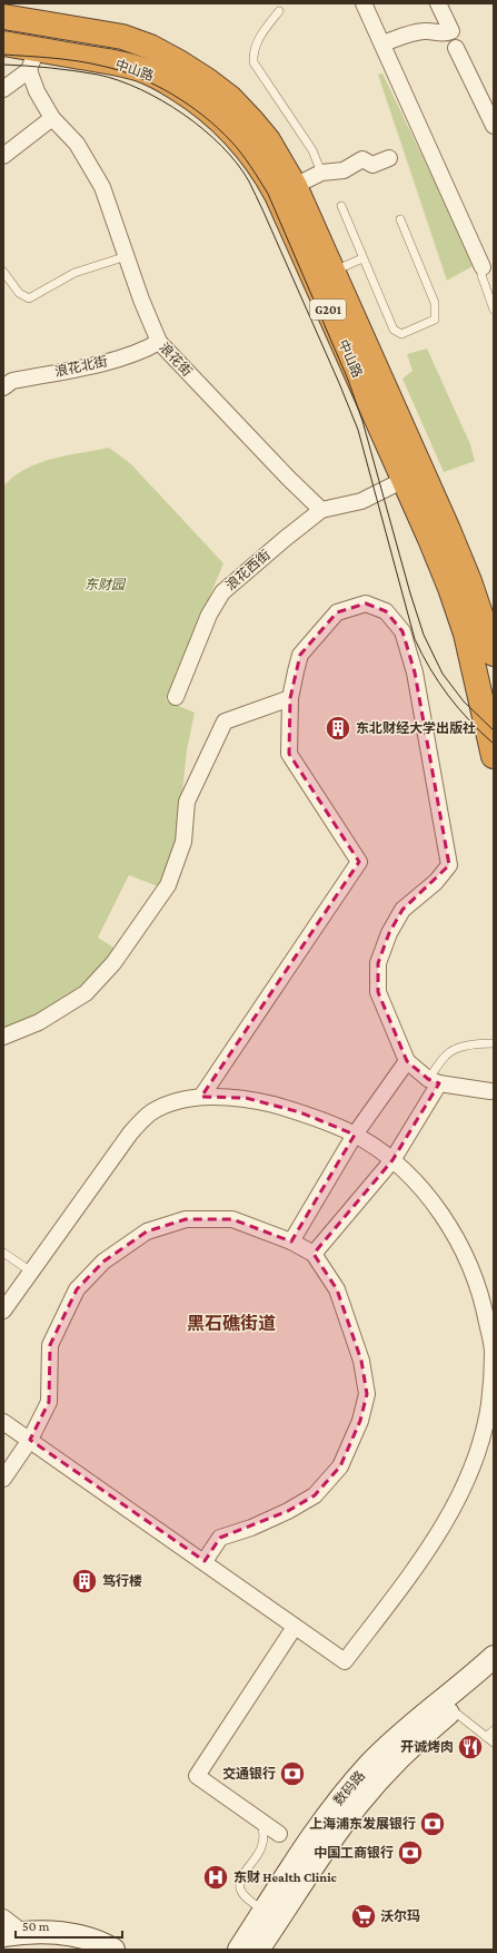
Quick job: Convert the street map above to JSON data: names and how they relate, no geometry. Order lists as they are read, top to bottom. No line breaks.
{"streets":{"highway":["中山路","G201"],"main road":["数码路"],"street":["浪花街","浪花北街","浪花西街"]},"crossings":[["中山路","浪花街"],["浪花街","浪花北街"],["浪花街","浪花西街"]],"districts":["黑石礁街道"],"parks":["东财园"],"places":{"building":["东北财经大学出版社","笃行楼"],"restaurant":["开诚烤肉"],"bank":["交通银行","上海浦东发展银行","中国工商银行"],"hospital":["东财 Health Clinic"],"supermarket":["沃尔玛"]},"scale_bar":"50 m"}
